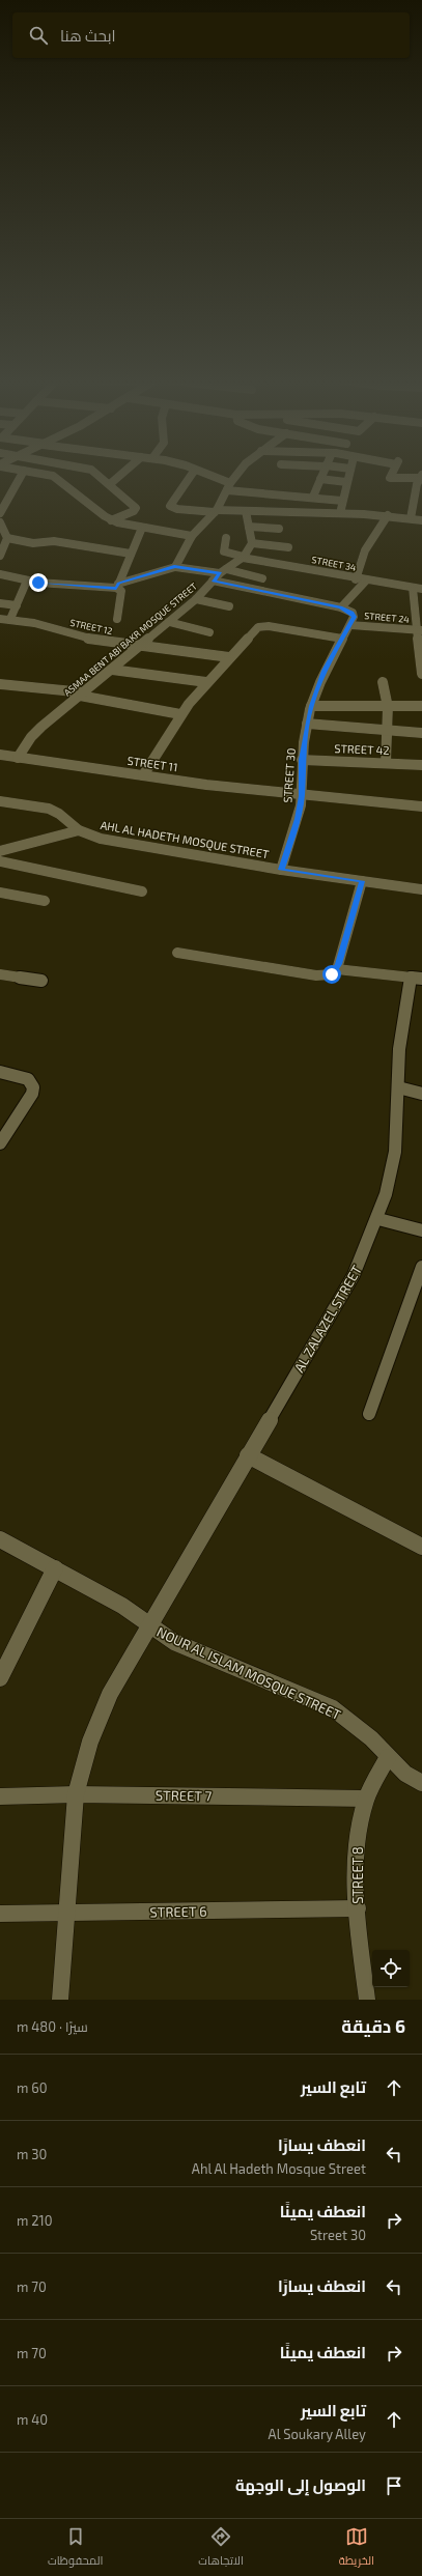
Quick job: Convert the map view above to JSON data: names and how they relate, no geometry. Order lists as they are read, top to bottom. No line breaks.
{"streets":{"street":["STREET 34","STREET 24","STREET 12","ASMAA BENT ABI BAKR MOSQUE STREET","STREET 42","STREET 11","STREET 30","AHL AL HADETH MOSQUE STREET","AL ZALAZEL STREET","NOUR AL ISLAM MOSQUE STREET","STREET 7","STREET 8","STREET 6"]},"crossings":[["STREET 34","ASMAA BENT ABI BAKR MOSQUE STREET"],["STREET 24","STREET 30"],["STREET 12","ASMAA BENT ABI BAKR MOSQUE STREET"],["ASMAA BENT ABI BAKR MOSQUE STREET","STREET 11"],["STREET 42","STREET 30"],["STREET 11","STREET 30"],["STREET 30","AHL AL HADETH MOSQUE STREET"],["AL ZALAZEL STREET","NOUR AL ISLAM MOSQUE STREET"],["AL ZALAZEL STREET","STREET 7"],["AL ZALAZEL STREET","STREET 6"],["NOUR AL ISLAM MOSQUE STREET","STREET 8"],["STREET 7","STREET 8"],["STREET 8","STREET 6"]],"page":{"search":"ابحث هنا","heading":["6 دقيقة","سيرًا · 480 m"],"list":[["تابع السير","60 m"],["انعطف يسارًا","Ahl Al Hadeth Mosque Street","30 m"],["انعطف يمينًا","Street 30","210 m"],["انعطف يسارًا","70 m"],["انعطف يمينًا","70 m"],["تابع السير","Al Soukary Alley","40 m"],"الوصول إلى الوجهة"],"nav":["الخريطة","الاتجاهات","المحفوظات"]}}
